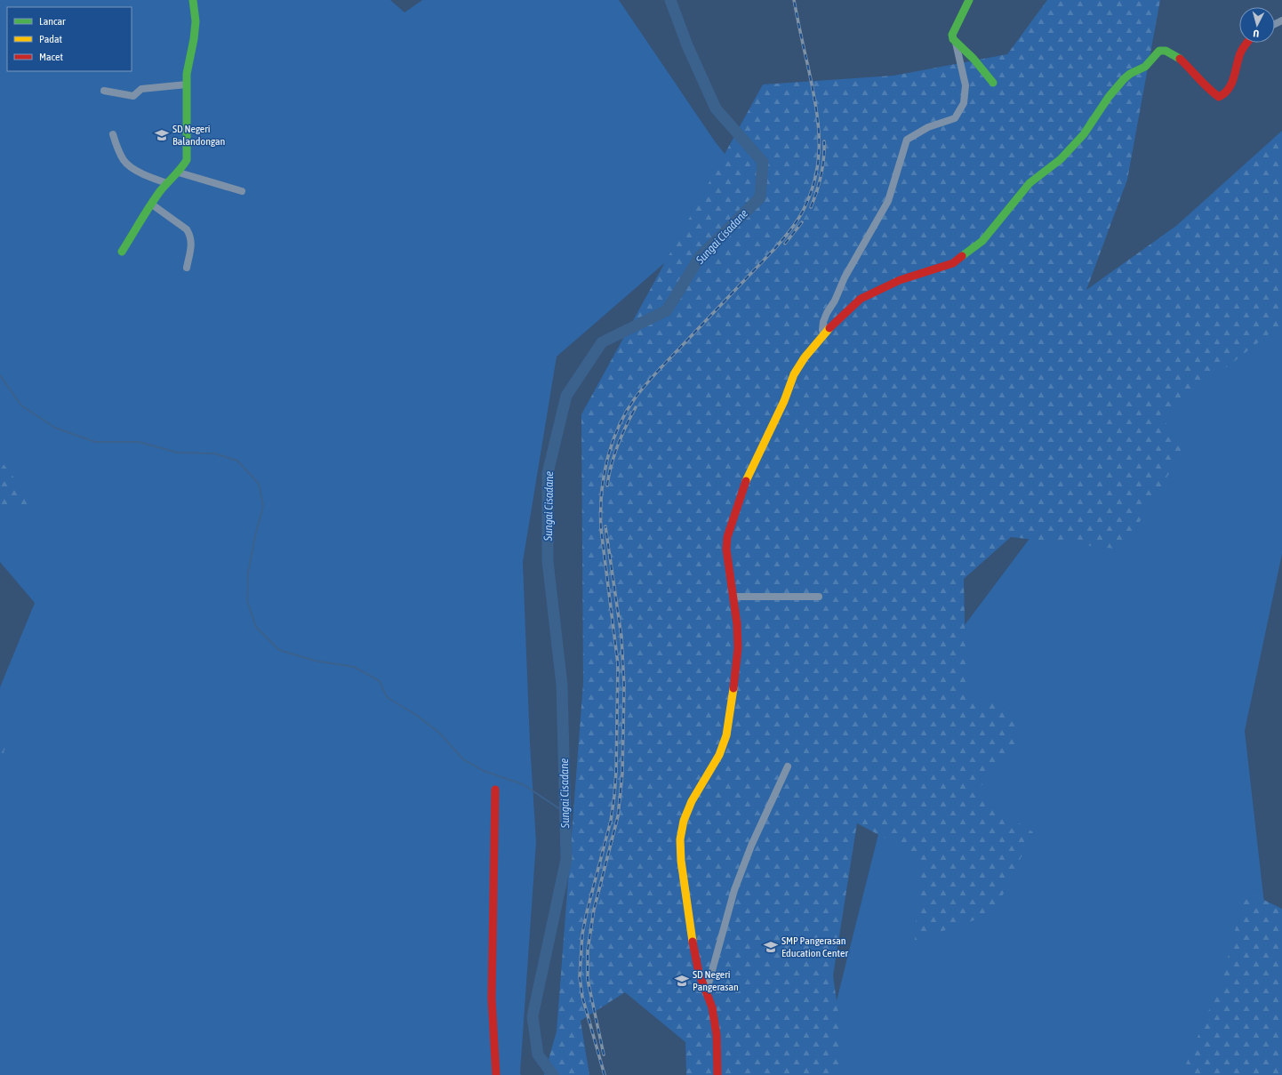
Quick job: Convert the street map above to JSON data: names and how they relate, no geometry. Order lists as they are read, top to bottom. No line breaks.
{"water":["Sungai Cisadane"],"places":{"school or university":["SD Negeri Balandongan","SMP Pangerasan Education Center","SD Negeri Pangerasan"]},"legend":["Lancar","Padat","Macet"],"north":"bottom"}
